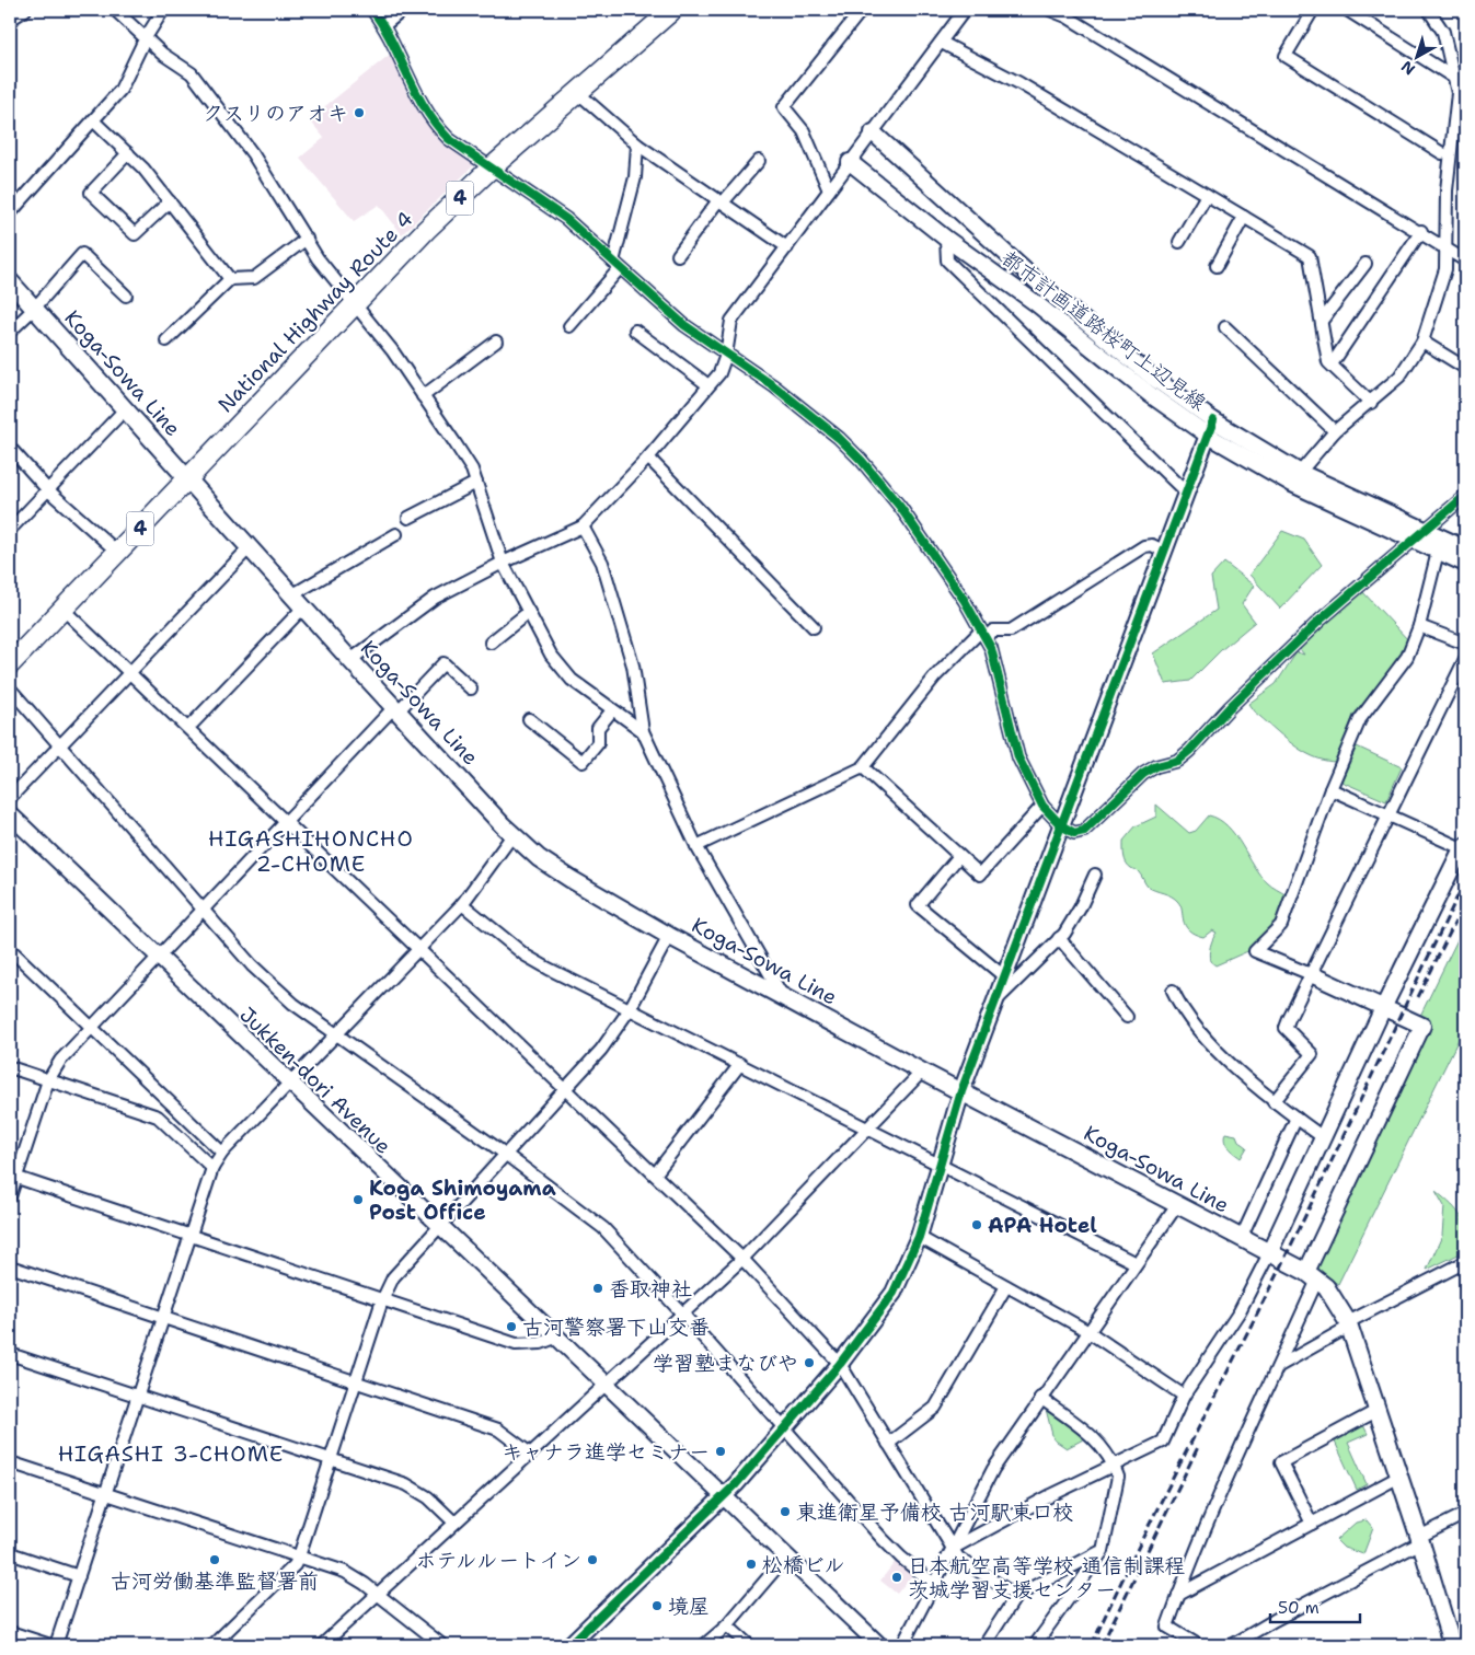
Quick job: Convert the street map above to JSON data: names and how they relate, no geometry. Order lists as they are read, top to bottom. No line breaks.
{"streets":{"highway":["4","National Highway Route 4"],"main road":["Koga-Sowa Line"],"street":["都市計画道路桜町上辺見線","Jukken-dori Avenue"]},"crossings":[["National Highway Route 4","Koga-Sowa Line"]],"districts":["HIGASHIHONCHO 2-CHOME","HIGASHI 3-CHOME"],"places":["クスリのアオキ","Koga Shimoyama Post Office","APA Hotel","香取神社","古河警察署下山交番","学習塾まなびや","キャナラ進学セミナー","東進衛星予備校 古河駅東口校","古河労働基準監督署前","ホテルルートイン","松橋ビル","日本航空高等学校 通信制課程 茨城学習支援センター","境屋"],"scale_bar":"50 m","north":"bottom left"}
